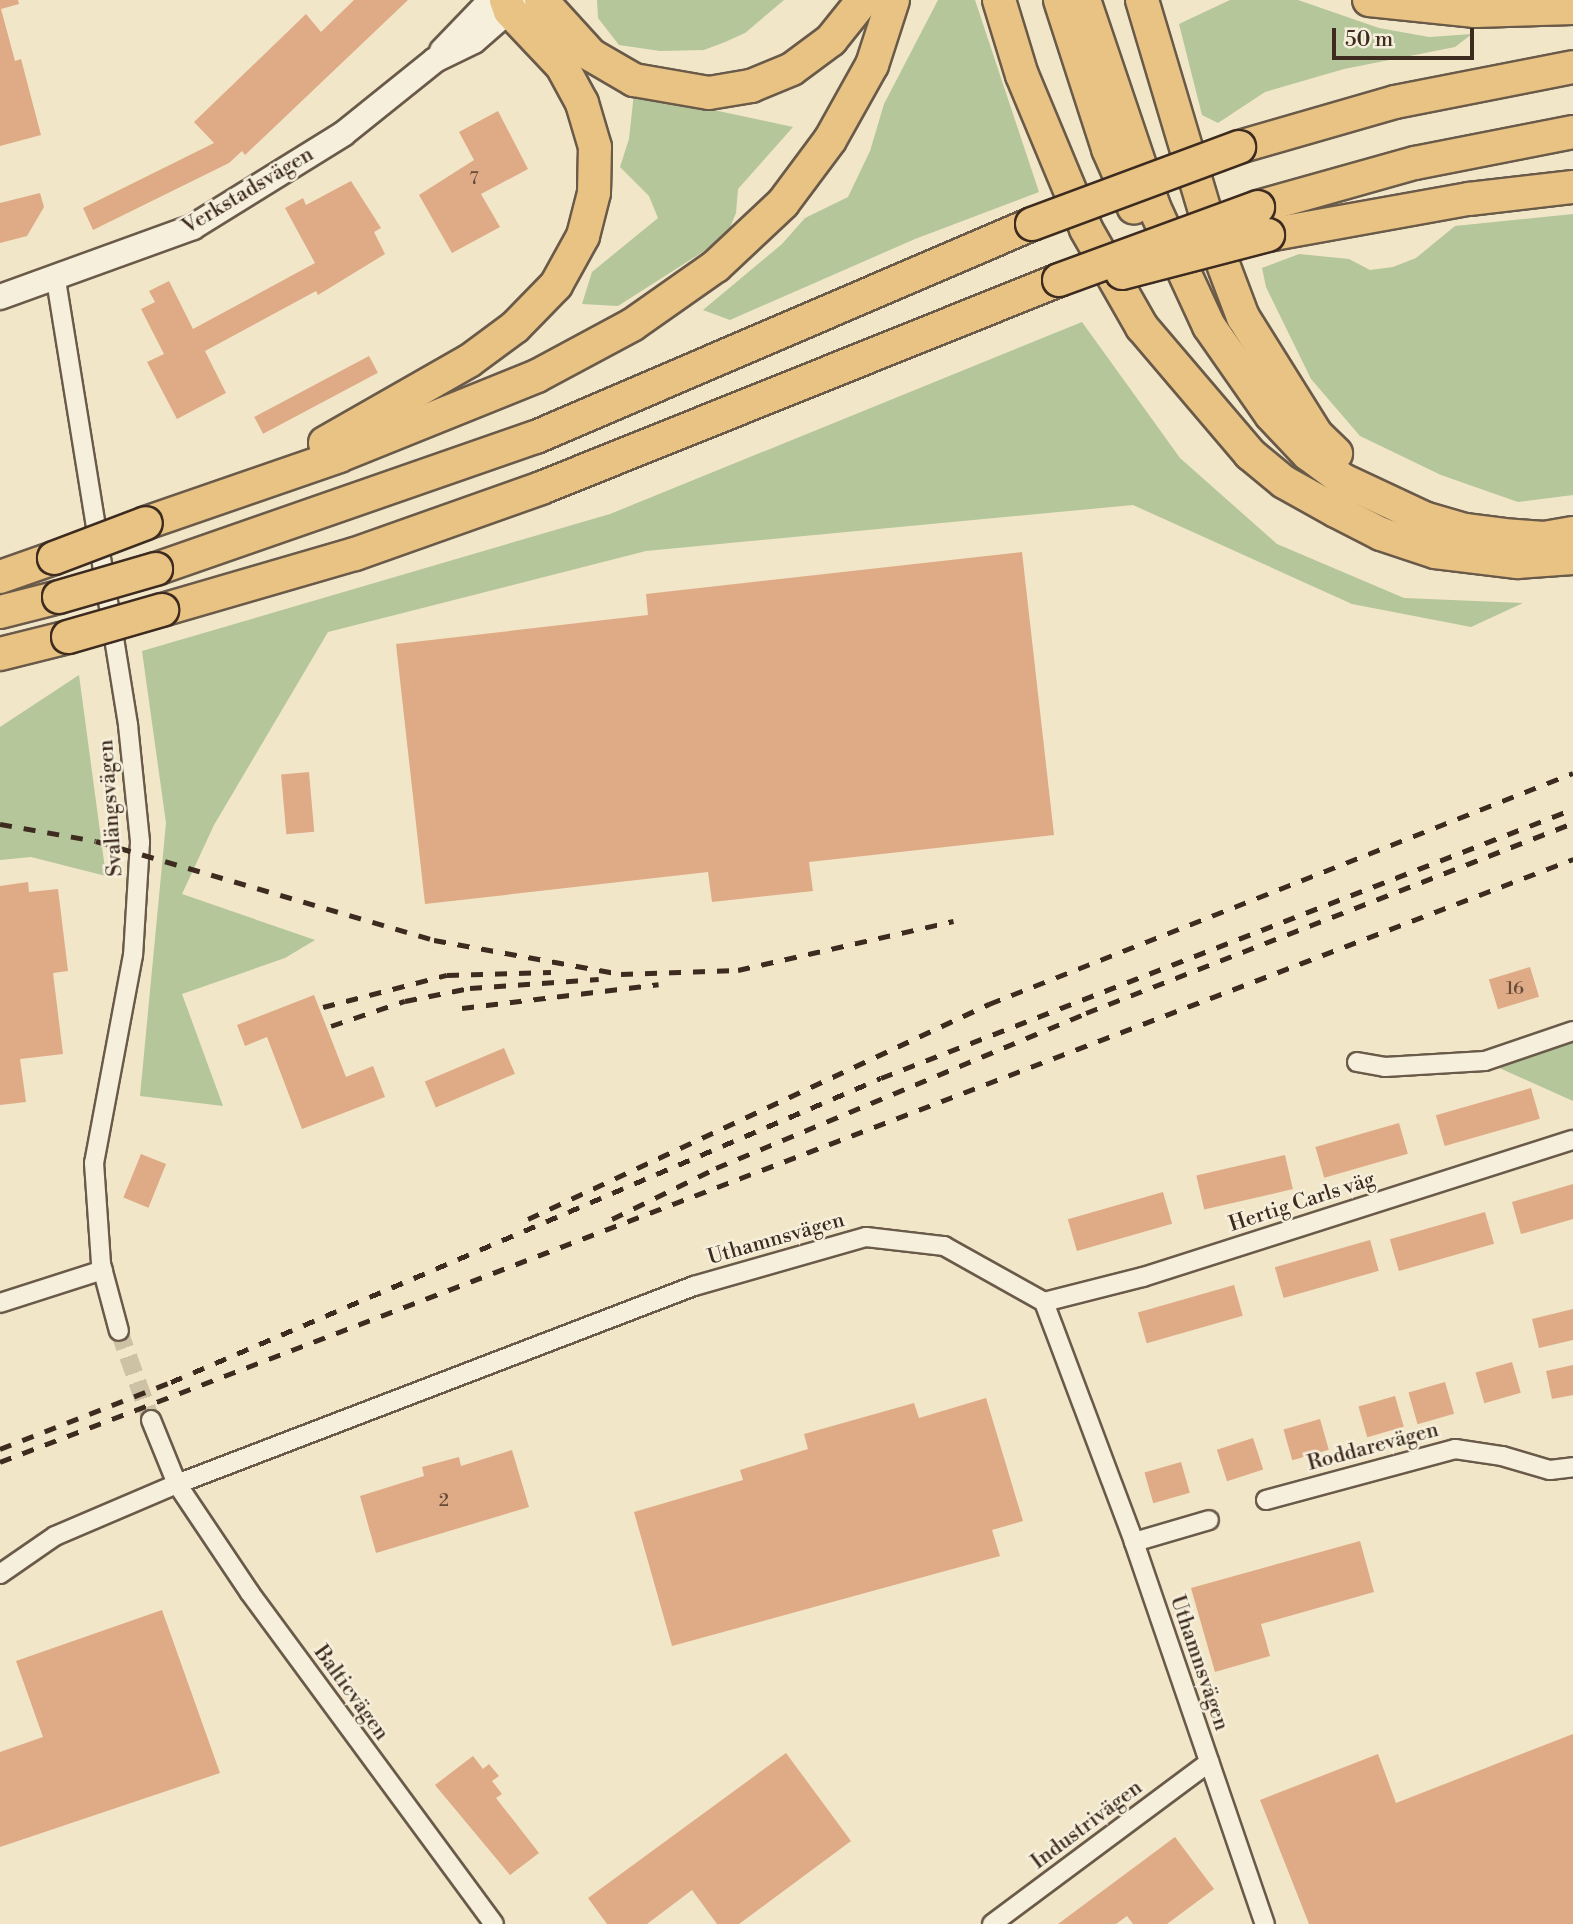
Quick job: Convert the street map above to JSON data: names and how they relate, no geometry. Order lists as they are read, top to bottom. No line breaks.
{"streets":{"main road":["Verkstadsvägen"],"street":["Svalängsvägen","Hertig Carls väg","Uthamnsvägen","Roddarevägen","Balticvägen","Industrivägen"]},"crossings":[["Verkstadsvägen","Svalängsvägen"],["Hertig Carls väg","Uthamnsvägen"],["Uthamnsvägen","Balticvägen"],["Uthamnsvägen","Industrivägen"]],"house_numbers":["7","16","2"],"scale_bar":"50 m"}
